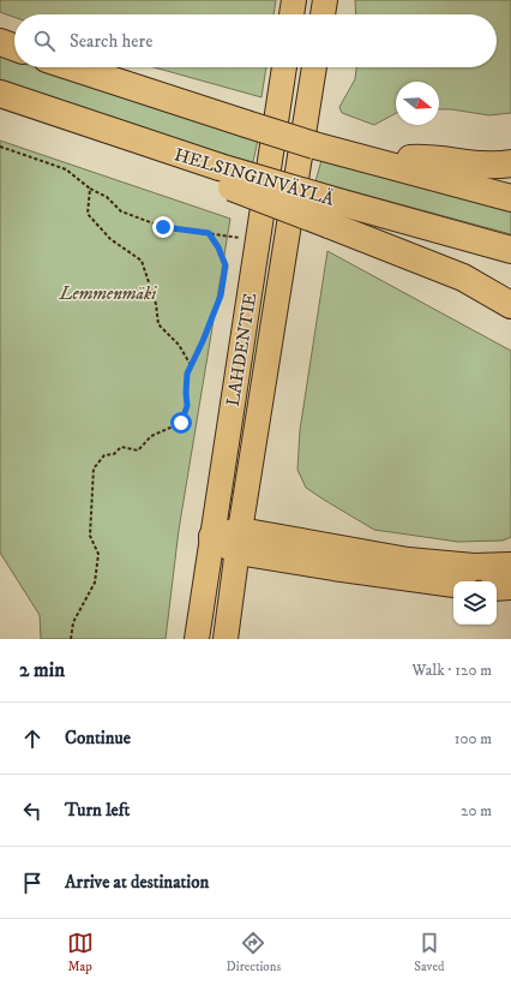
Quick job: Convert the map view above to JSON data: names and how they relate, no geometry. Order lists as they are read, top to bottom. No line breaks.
{"streets":{"highway":["HELSINGINVÄYLÄ"],"main road":["LAHDENTIE"]},"parks":["Lemmenmäki"],"north":"right","page":{"search":"Search here","heading":["2 min","Walk · 120 m"],"list":[["Continue","100 m"],["Turn left","20 m"],"Arrive at destination"],"nav":["Map","Directions","Saved"]}}
